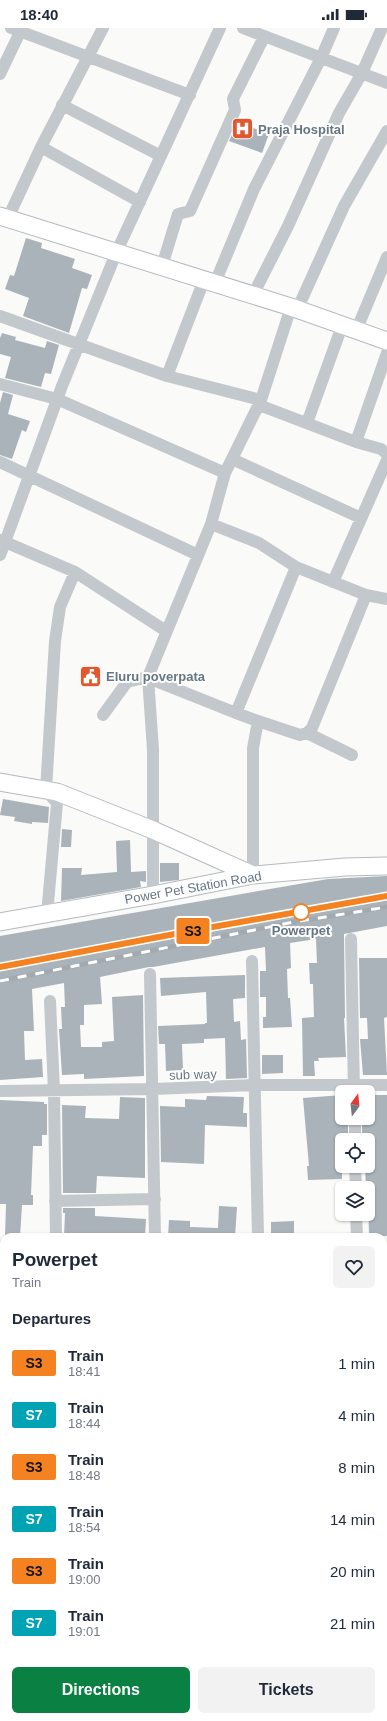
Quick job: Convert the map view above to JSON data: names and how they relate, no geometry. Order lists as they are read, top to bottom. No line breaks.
{"streets":{"street":["Power Pet Station Road","sub way"]},"places":{"hospital":["Praja Hospital"],"public building":["Eluru poverpata"],"other":["Powerpet"]},"north":"top","page":{"status":"18:40","on_map":"S3","heading":[["Powerpet","Train"],"Departures"],"list":[{"mark":"S3","name":"Train","note":"18:41","value":"1 min"},{"mark":"S7","name":"Train","note":"18:44","value":"4 min"},{"mark":"S3","name":"Train","note":"18:48","value":"8 min"},{"mark":"S7","name":"Train","note":"18:54","value":"14 min"},{"mark":"S3","name":"Train","note":"19:00","value":"20 min"},{"mark":"S7","name":"Train","note":"19:01","value":"21 min"}],"buttons":["Directions","Tickets"]}}
